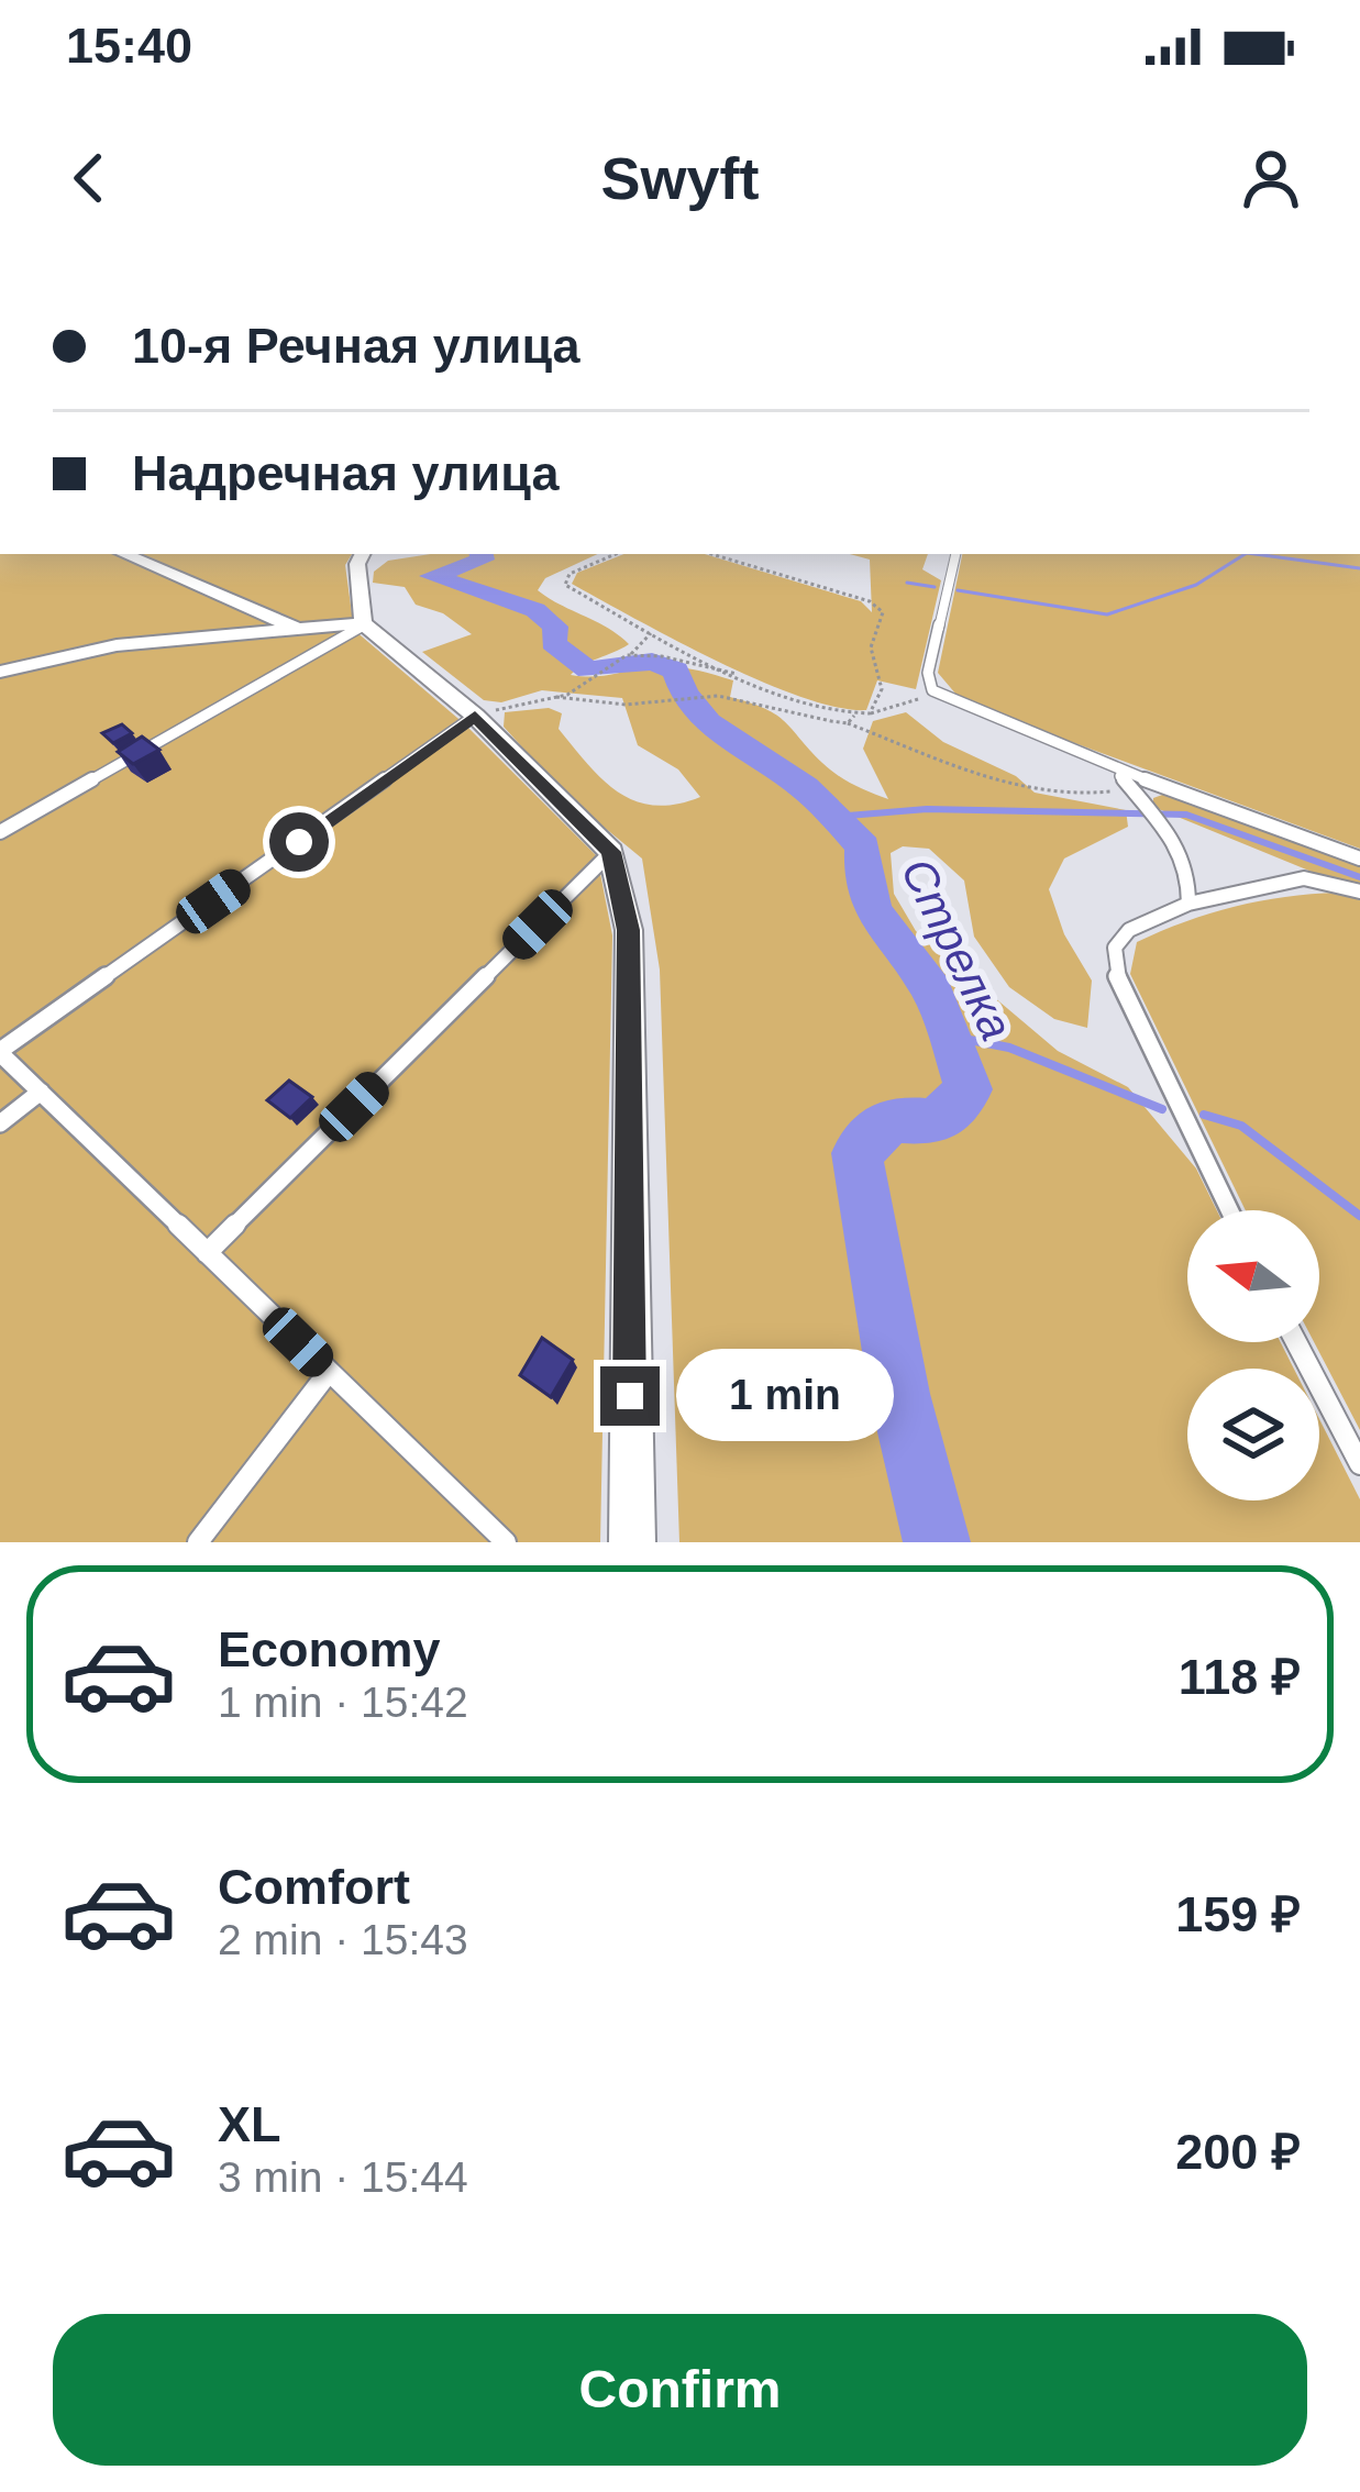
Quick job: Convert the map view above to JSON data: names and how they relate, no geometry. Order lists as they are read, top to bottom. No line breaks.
{"water":["Стрелка"],"north":"left","page":{"status":"15:40","header":"Swyft","banner":["10-я Речная улица","Надречная улица"],"bubble":"1 min","list":[{"name":"Economy","note":"1 min · 15:42","value":"118 ₽"},{"name":"Comfort","note":"2 min · 15:43","value":"159 ₽"},{"name":"XL","note":"3 min · 15:44","value":"200 ₽"}],"buttons":"Confirm"}}
